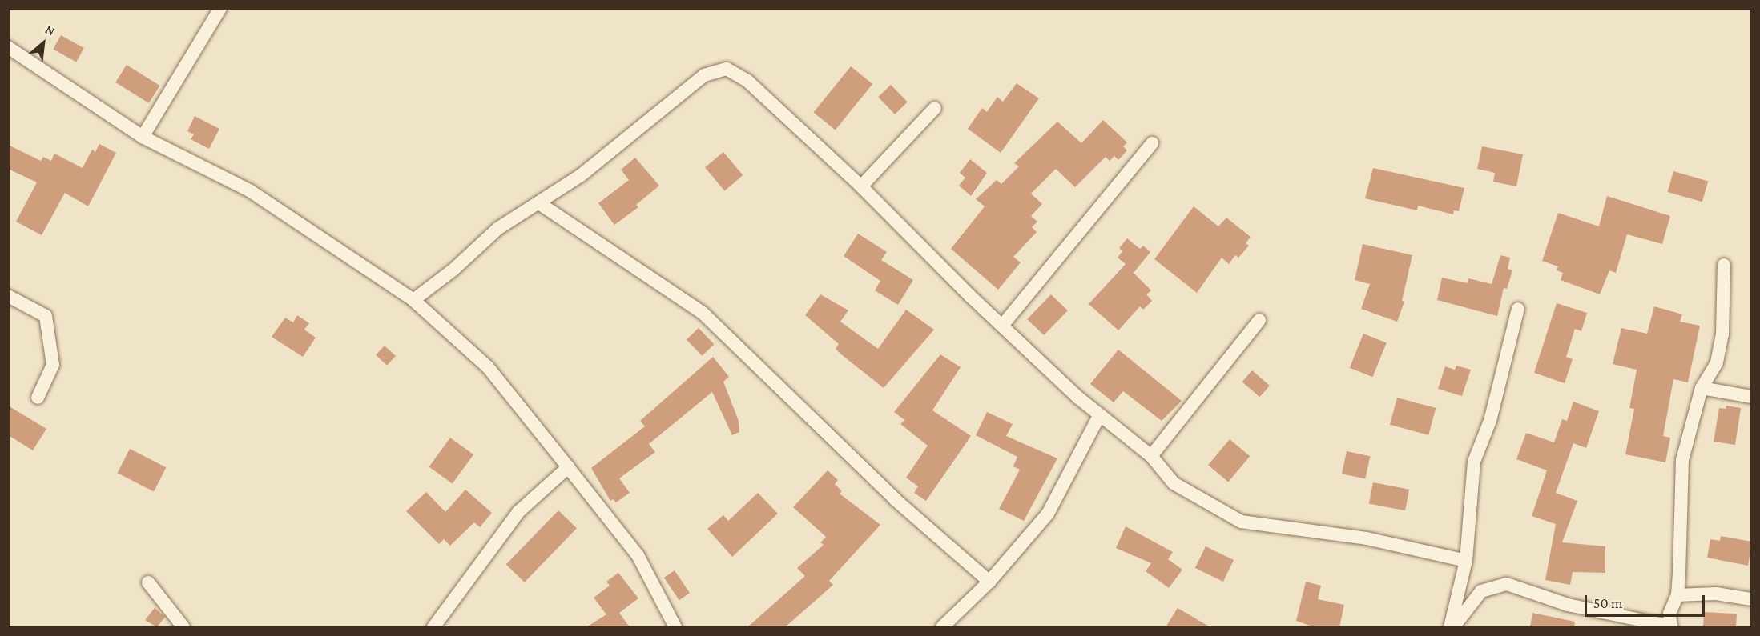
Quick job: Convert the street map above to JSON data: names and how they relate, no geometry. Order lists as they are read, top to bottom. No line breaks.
{"scale_bar":"50 m","north":"top right"}
